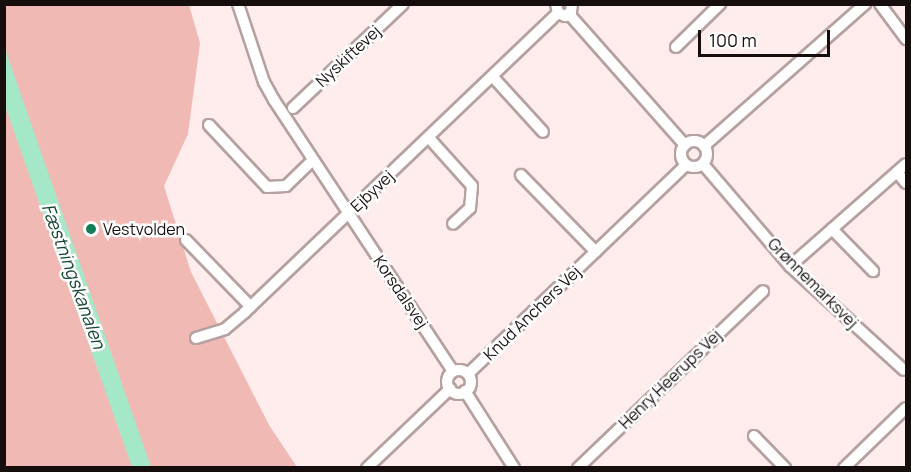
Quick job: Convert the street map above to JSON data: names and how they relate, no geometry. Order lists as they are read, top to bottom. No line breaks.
{"streets":{"street":["Nyskiftevej","Ejbyvej","Grønnemarksvej","Korsdalsvej","Knud Anchers Vej","Henry Heerups Vej"]},"crossings":[["Ejbyvej","Korsdalsvej"],["Grønnemarksvej","Knud Anchers Vej"],["Korsdalsvej","Knud Anchers Vej"]],"water":["Fæstningskanalen"],"places":["Vestvolden"],"scale_bar":"100 m"}
